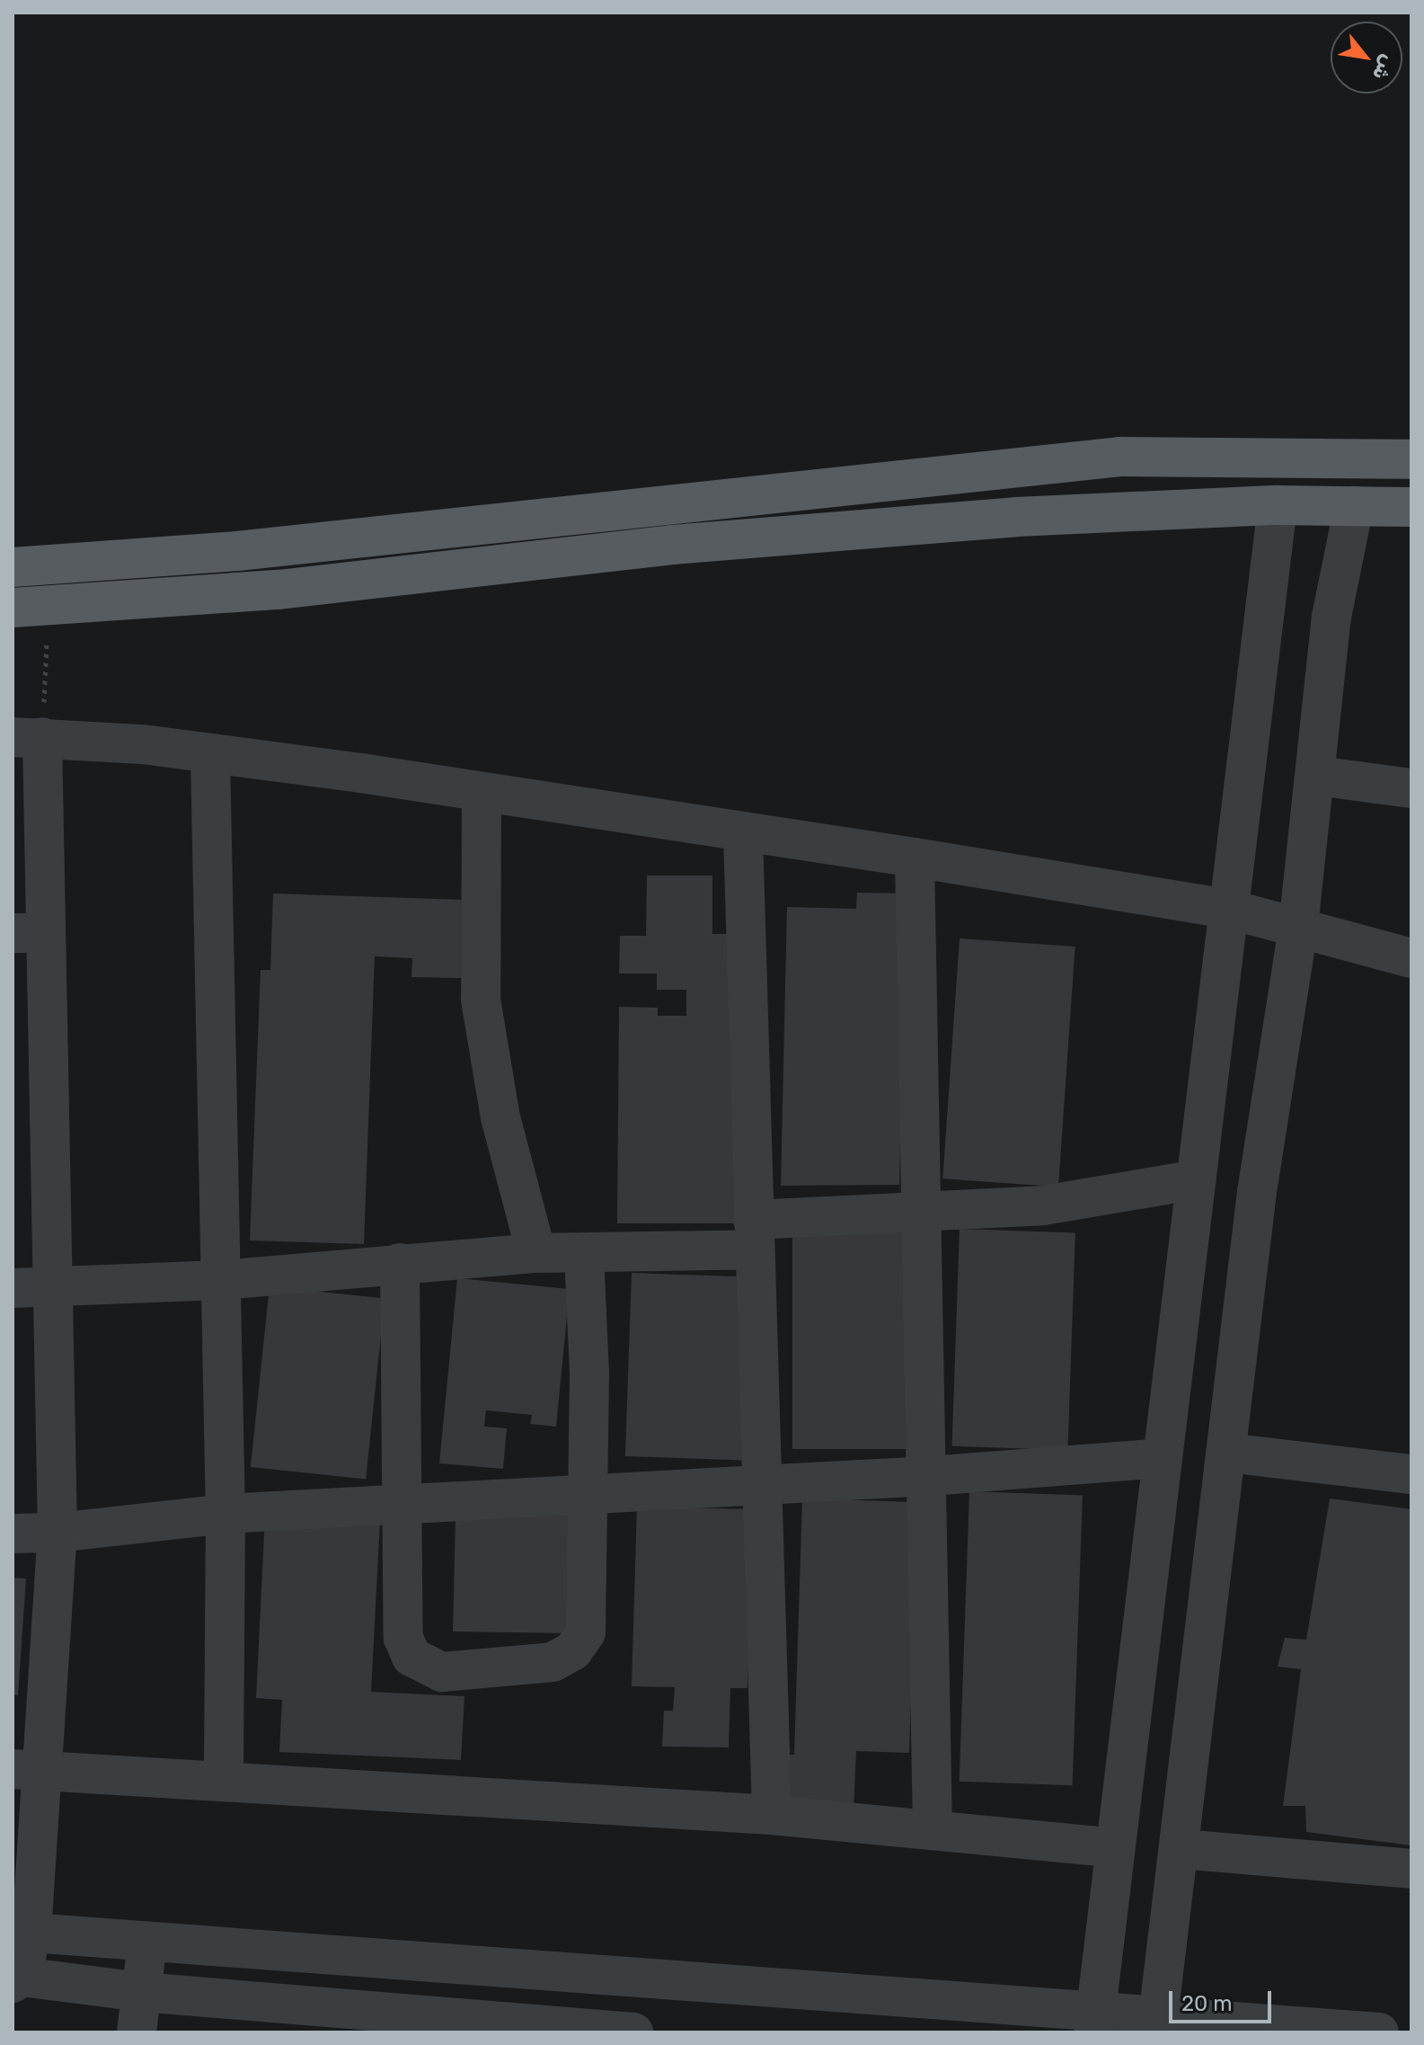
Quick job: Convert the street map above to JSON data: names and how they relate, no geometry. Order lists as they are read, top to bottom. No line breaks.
{"scale_bar":"20 m","north":"bottom right"}
